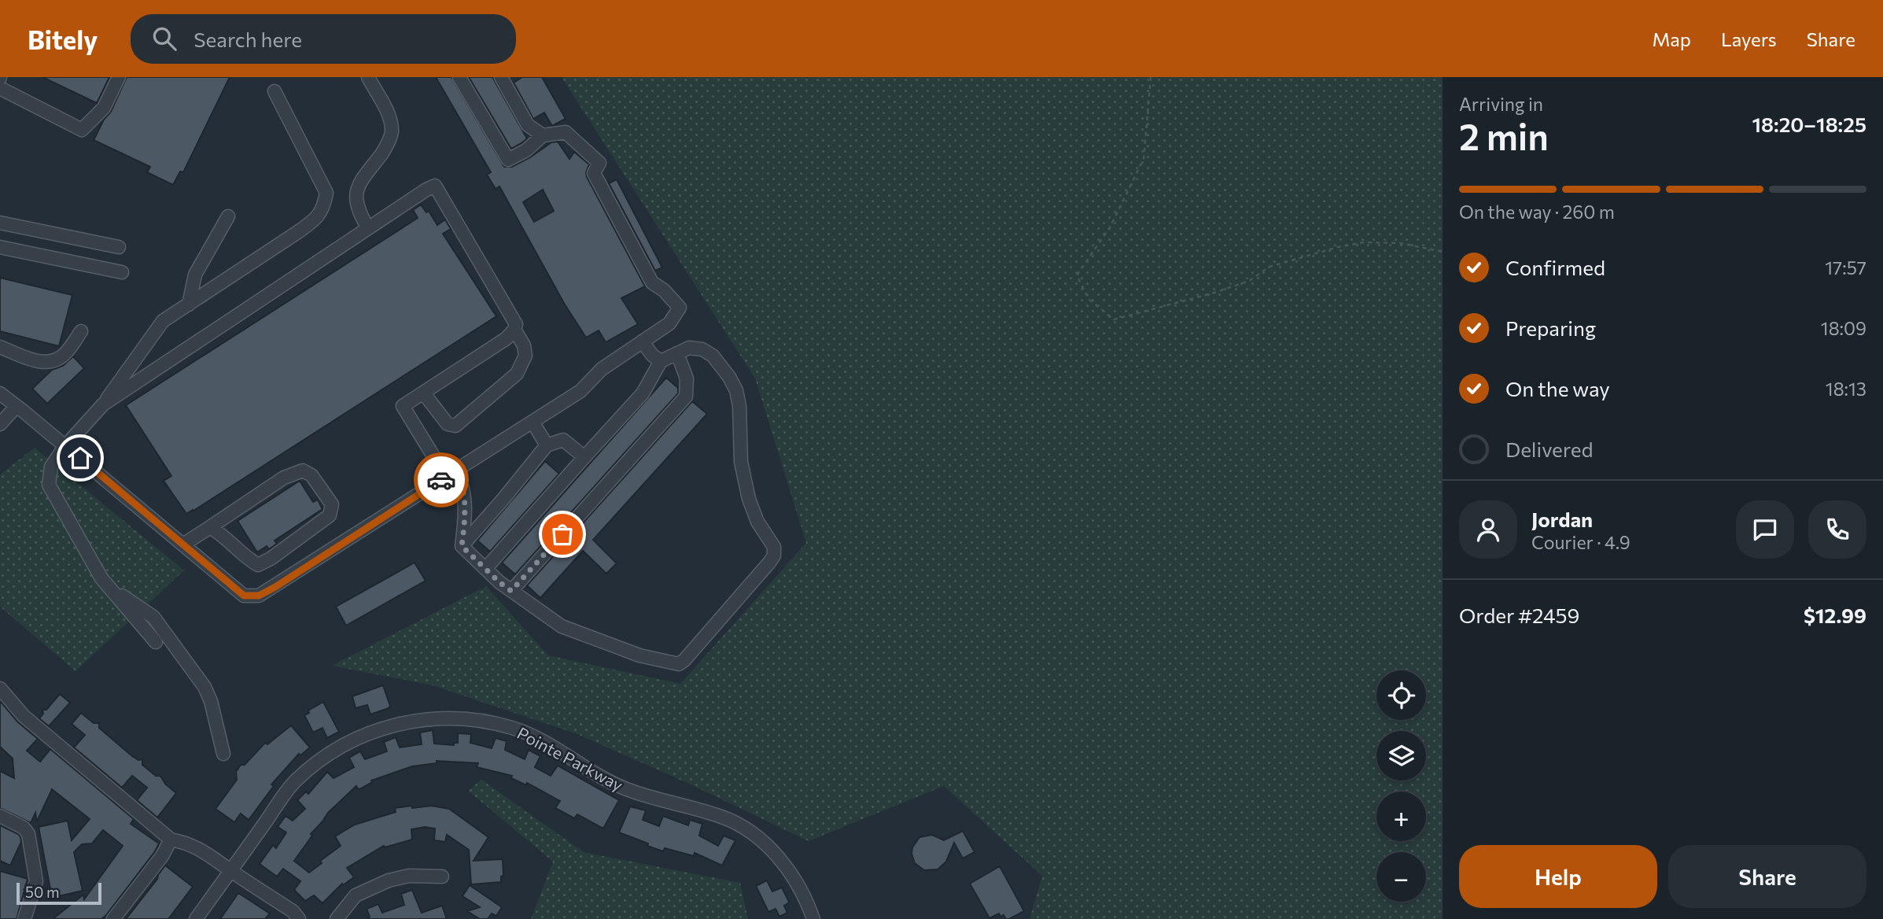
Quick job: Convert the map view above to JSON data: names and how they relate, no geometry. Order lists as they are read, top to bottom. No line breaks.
{"streets":{"street":["Pointe Parkway"]},"scale_bar":"50 m","page":{"header":"Bitely","search":"Search here","nav":["Map","Layers","Share"],"heading":["2 min","Arriving in","18:20–18:25"],"panel":["Jordan","Courier · 4.9","Order #2459","$12.99"],"bar":"On the way · 260 m","list":[["Confirmed","17:57"],["Preparing","18:09"],["On the way","18:13"],"Delivered"],"map_buttons":["+","−"],"buttons":["Help","Share"],"scale":"50 m"}}
